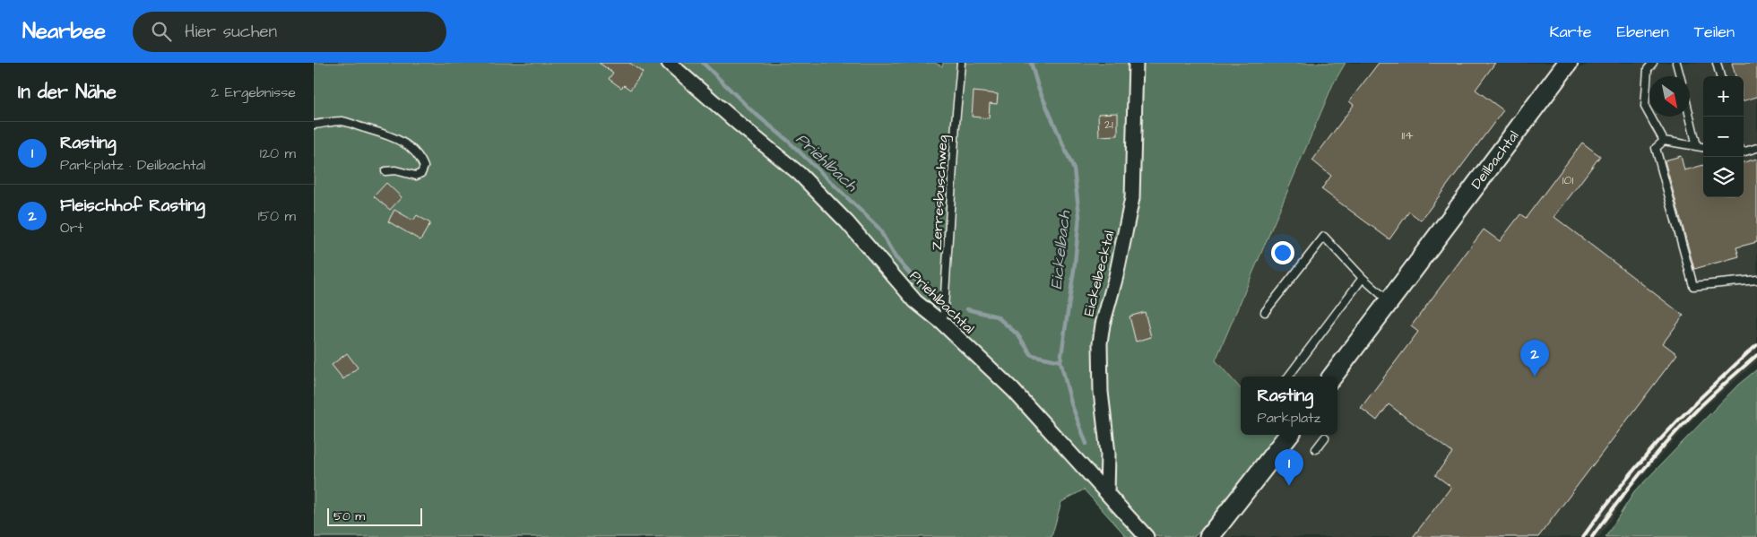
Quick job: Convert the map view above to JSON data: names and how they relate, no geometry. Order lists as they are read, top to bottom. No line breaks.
{"streets":{"street":["Deilbachtal","Eickelbecktal","Priehlbachtal"],"lane":["Zerresbuschweg"]},"crossings":[["Zerresbuschweg","Priehlbachtal"],["Eickelbecktal","Priehlbachtal"]],"water":["Priehlbach","Eickelbach"],"house_numbers":["21","114","101"],"scale_bar":"50 m","north":"bottom right","page":{"header":"Nearbee","search":"Hier suchen","nav":["Karte","Ebenen","Teilen"],"heading":["In der Nähe","2 Ergebnisse"],"map_buttons":["+","−"],"list":[{"mark":"1","name":"Rasting","note":"Parkplatz · Deilbachtal","value":"120 m"},{"mark":"2","name":"Fleischhof Rasting","note":"Ort","value":"150 m"}],"pins":["2","1"],"popup":["Rasting","Parkplatz"],"scale":"50 m"}}
